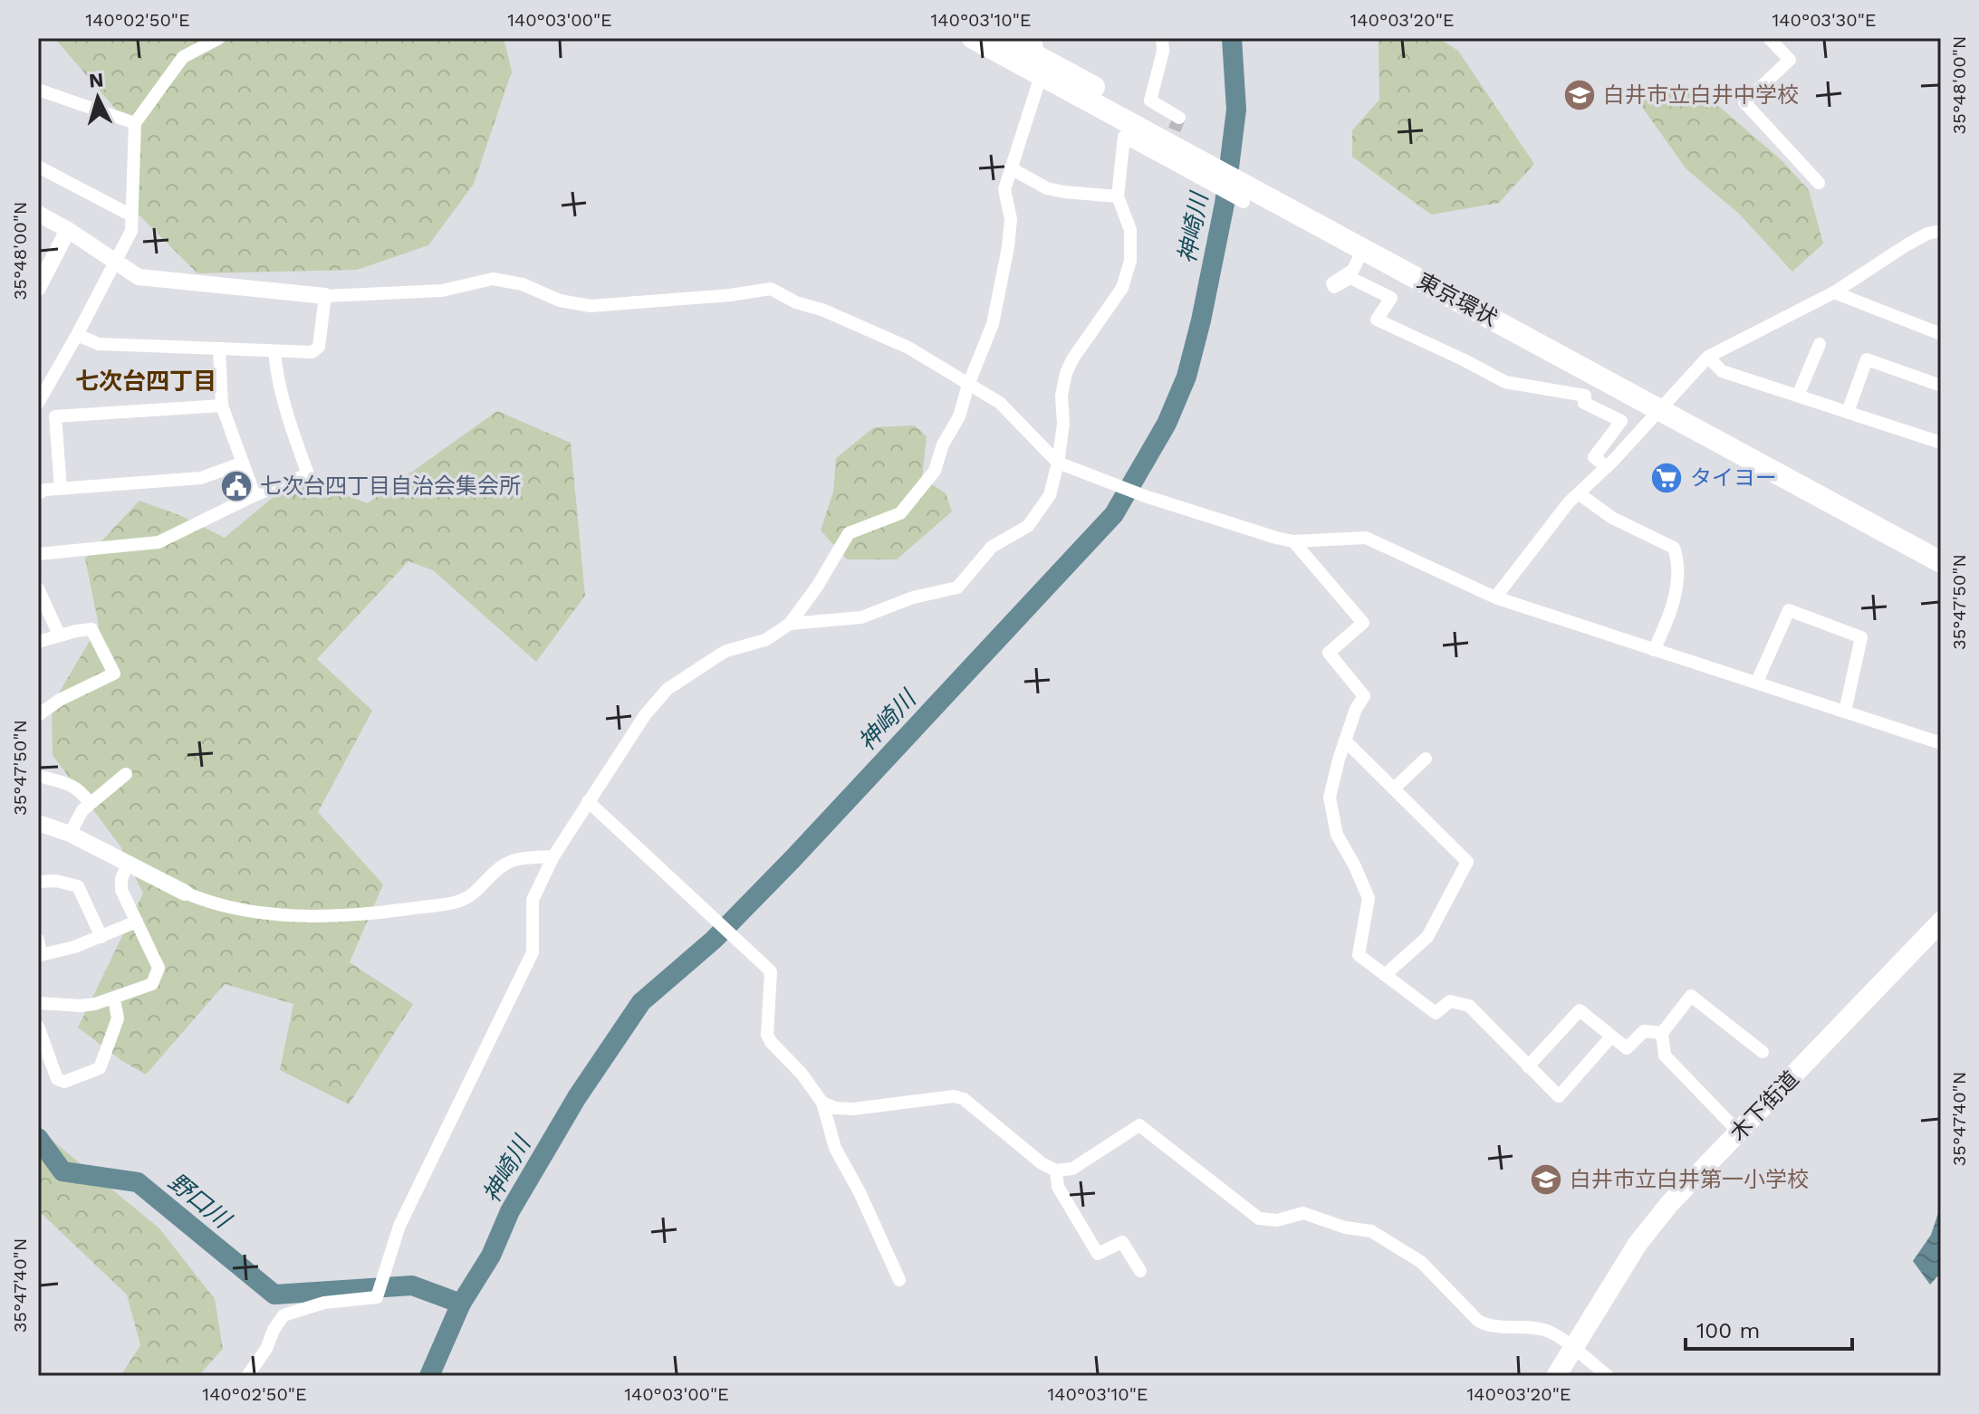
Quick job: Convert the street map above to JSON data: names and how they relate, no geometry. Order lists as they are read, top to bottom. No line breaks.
{"streets":{"highway":["東京環状"],"main road":["木下街道"]},"districts":["七次台四丁目"],"water":["神崎川","野口川"],"places":{"school or university":["白井市立白井中学校","白井市立白井第一小学校"],"supermarket":["タイヨー"],"public building":["七次台四丁目自治会集会所"]},"scale_bar":"100 m","north":"top","coordinates":["140°02'50\"E","140°03'00\"E","140°03'10\"E","140°03'20\"E","140°03'30\"E","35°48'00\"N","35°47'50\"N","35°47'40\"N"]}
